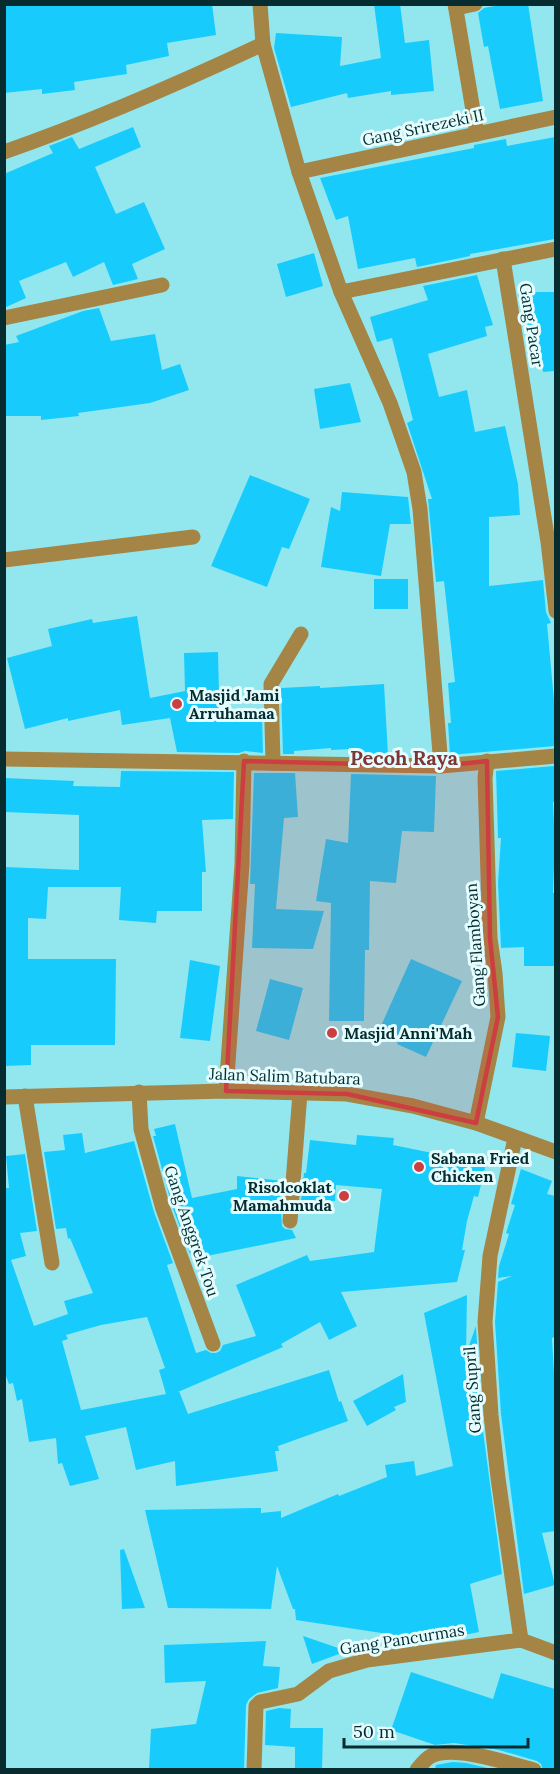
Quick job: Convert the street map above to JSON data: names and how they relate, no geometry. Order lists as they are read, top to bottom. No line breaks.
{"streets":{"street":["Gang Srirezeki II","Gang Pacar","Gang Flamboyan","Jalan Salim Batubara","Gang Anggrek Tou","Gang Supril","Gang Pancurmas"]},"crossings":[["Gang Flamboyan","Jalan Salim Batubara"],["Jalan Salim Batubara","Gang Anggrek Tou"],["Jalan Salim Batubara","Gang Supril"],["Gang Supril","Gang Pancurmas"]],"districts":["Pecoh Raya"],"places":["Masjid Jami Arruhamaa","Masjid Anni'Mah","Sabana Fried Chicken","Risolcoklat Mamahmuda"],"scale_bar":"50 m"}
